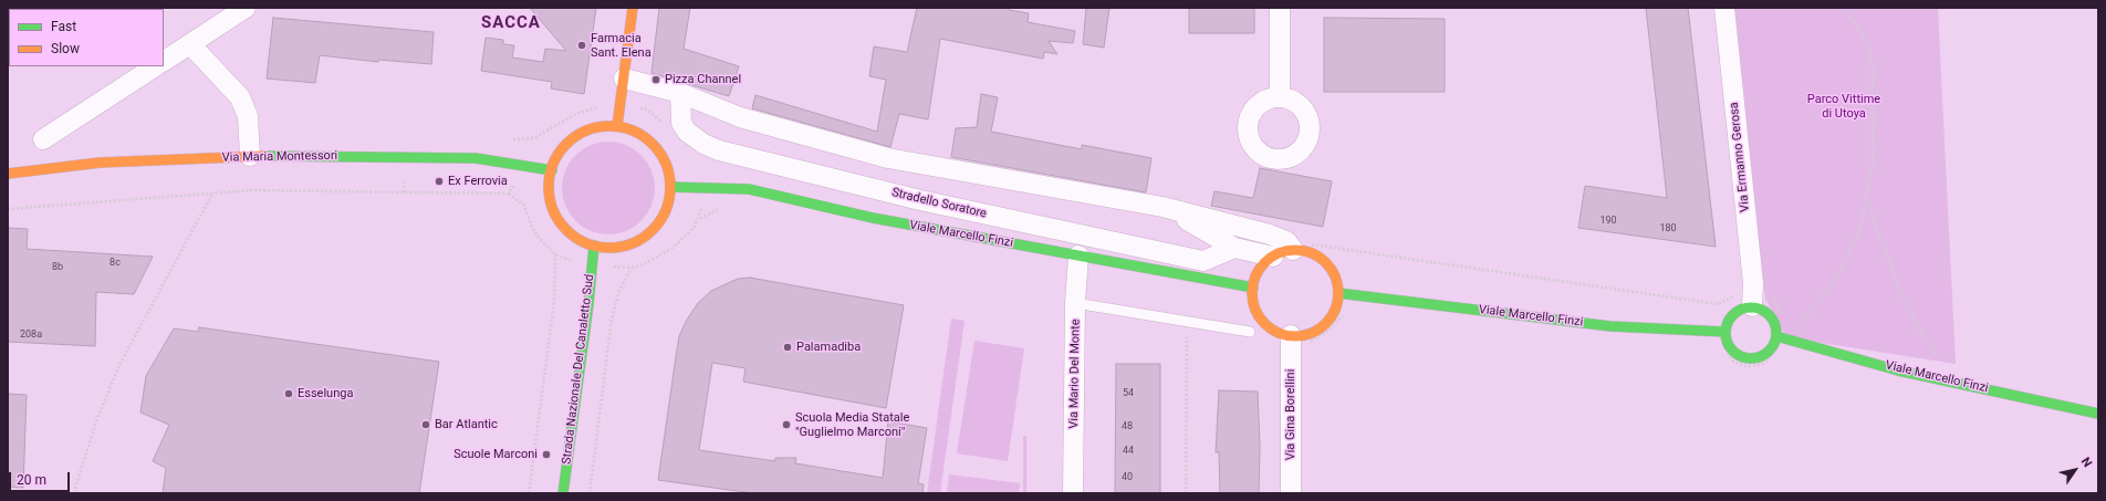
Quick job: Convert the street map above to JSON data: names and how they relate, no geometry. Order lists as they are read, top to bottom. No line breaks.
{"streets":{"street":["Via Maria Montessori","Via Ermanno Gerosa","Stradello Soratore","Viale Marcello Finzi","Strada Nazionale Del Canaletto Sud","Via Mario Del Monte","Via Gina Borellini"]},"crossings":[["Via Maria Montessori","Viale Marcello Finzi"],["Via Maria Montessori","Strada Nazionale Del Canaletto Sud"],["Via Ermanno Gerosa","Viale Marcello Finzi"],["Viale Marcello Finzi","Strada Nazionale Del Canaletto Sud"],["Viale Marcello Finzi","Via Mario Del Monte"],["Viale Marcello Finzi","Via Gina Borellini"]],"districts":["SACCA"],"parks":["Parco Vittime di Utoya"],"places":["Farmacia Sant. Elena","Pizza Channel","Ex Ferrovia","Palamadiba","Esselunga","Bar Atlantic","Scuola Media Statale \"Guglielmo Marconi\"","Scuole Marconi"],"house_numbers":["190","180","8c","8b","208a","54","48","44","40"],"legend":["Fast","Slow"],"scale_bar":"20 m","north":"top right"}
